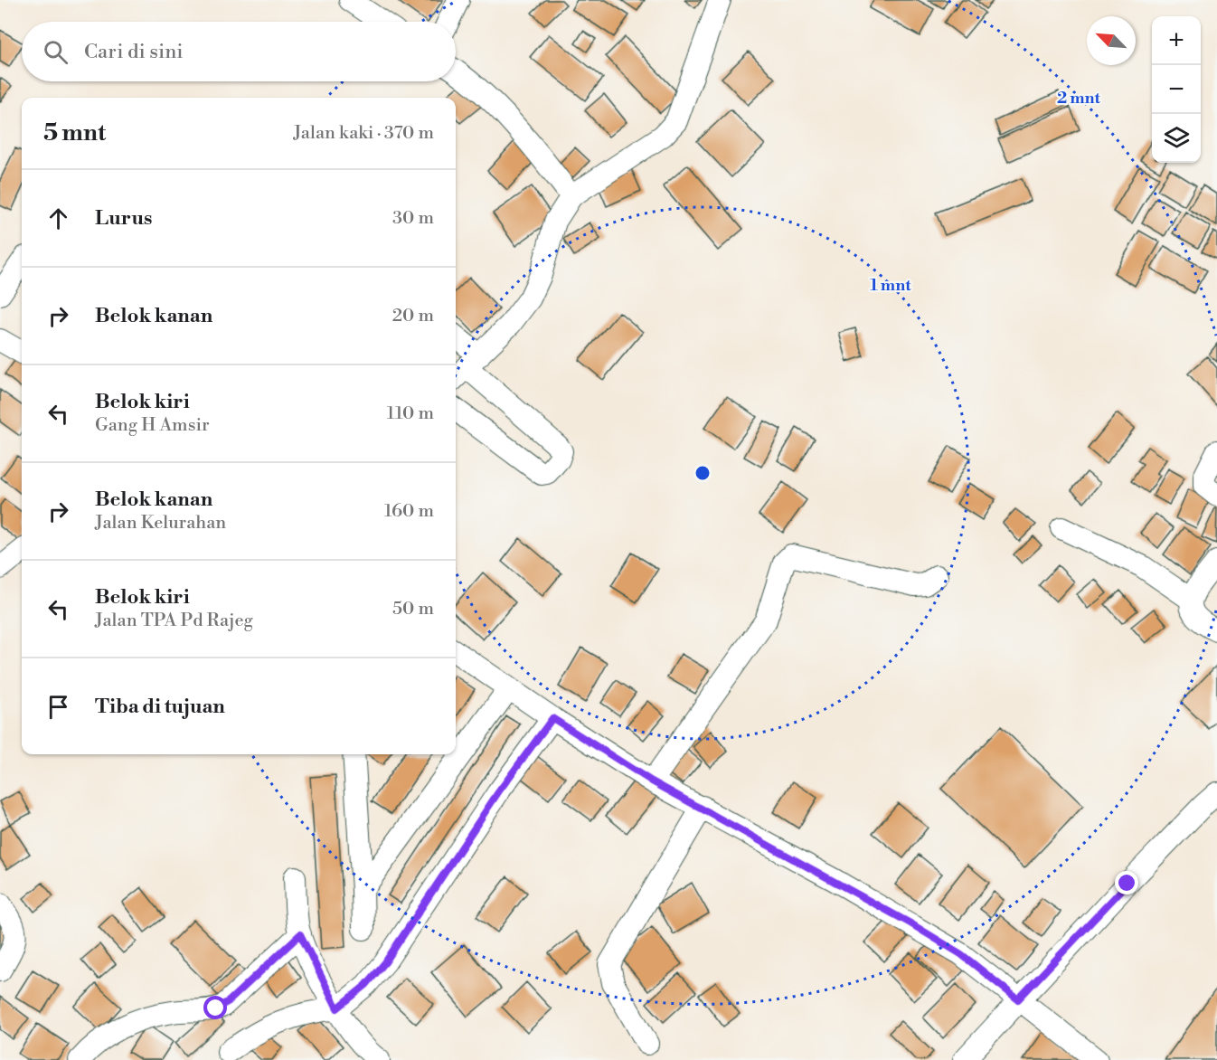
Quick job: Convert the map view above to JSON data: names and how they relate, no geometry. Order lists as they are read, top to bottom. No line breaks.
{"north":"top left","page":{"map_buttons":["+","−"],"search":"Cari di sini","heading":["5 mnt","Jalan kaki · 370 m"],"list":[["Lurus","30 m"],["Belok kanan","20 m"],["Belok kiri","Gang H Amsir","110 m"],["Belok kanan","Jalan Kelurahan","160 m"],["Belok kiri","Jalan TPA Pd Rajeg","50 m"],"Tiba di tujuan"]},"rings":["2 mnt","1 mnt"]}
